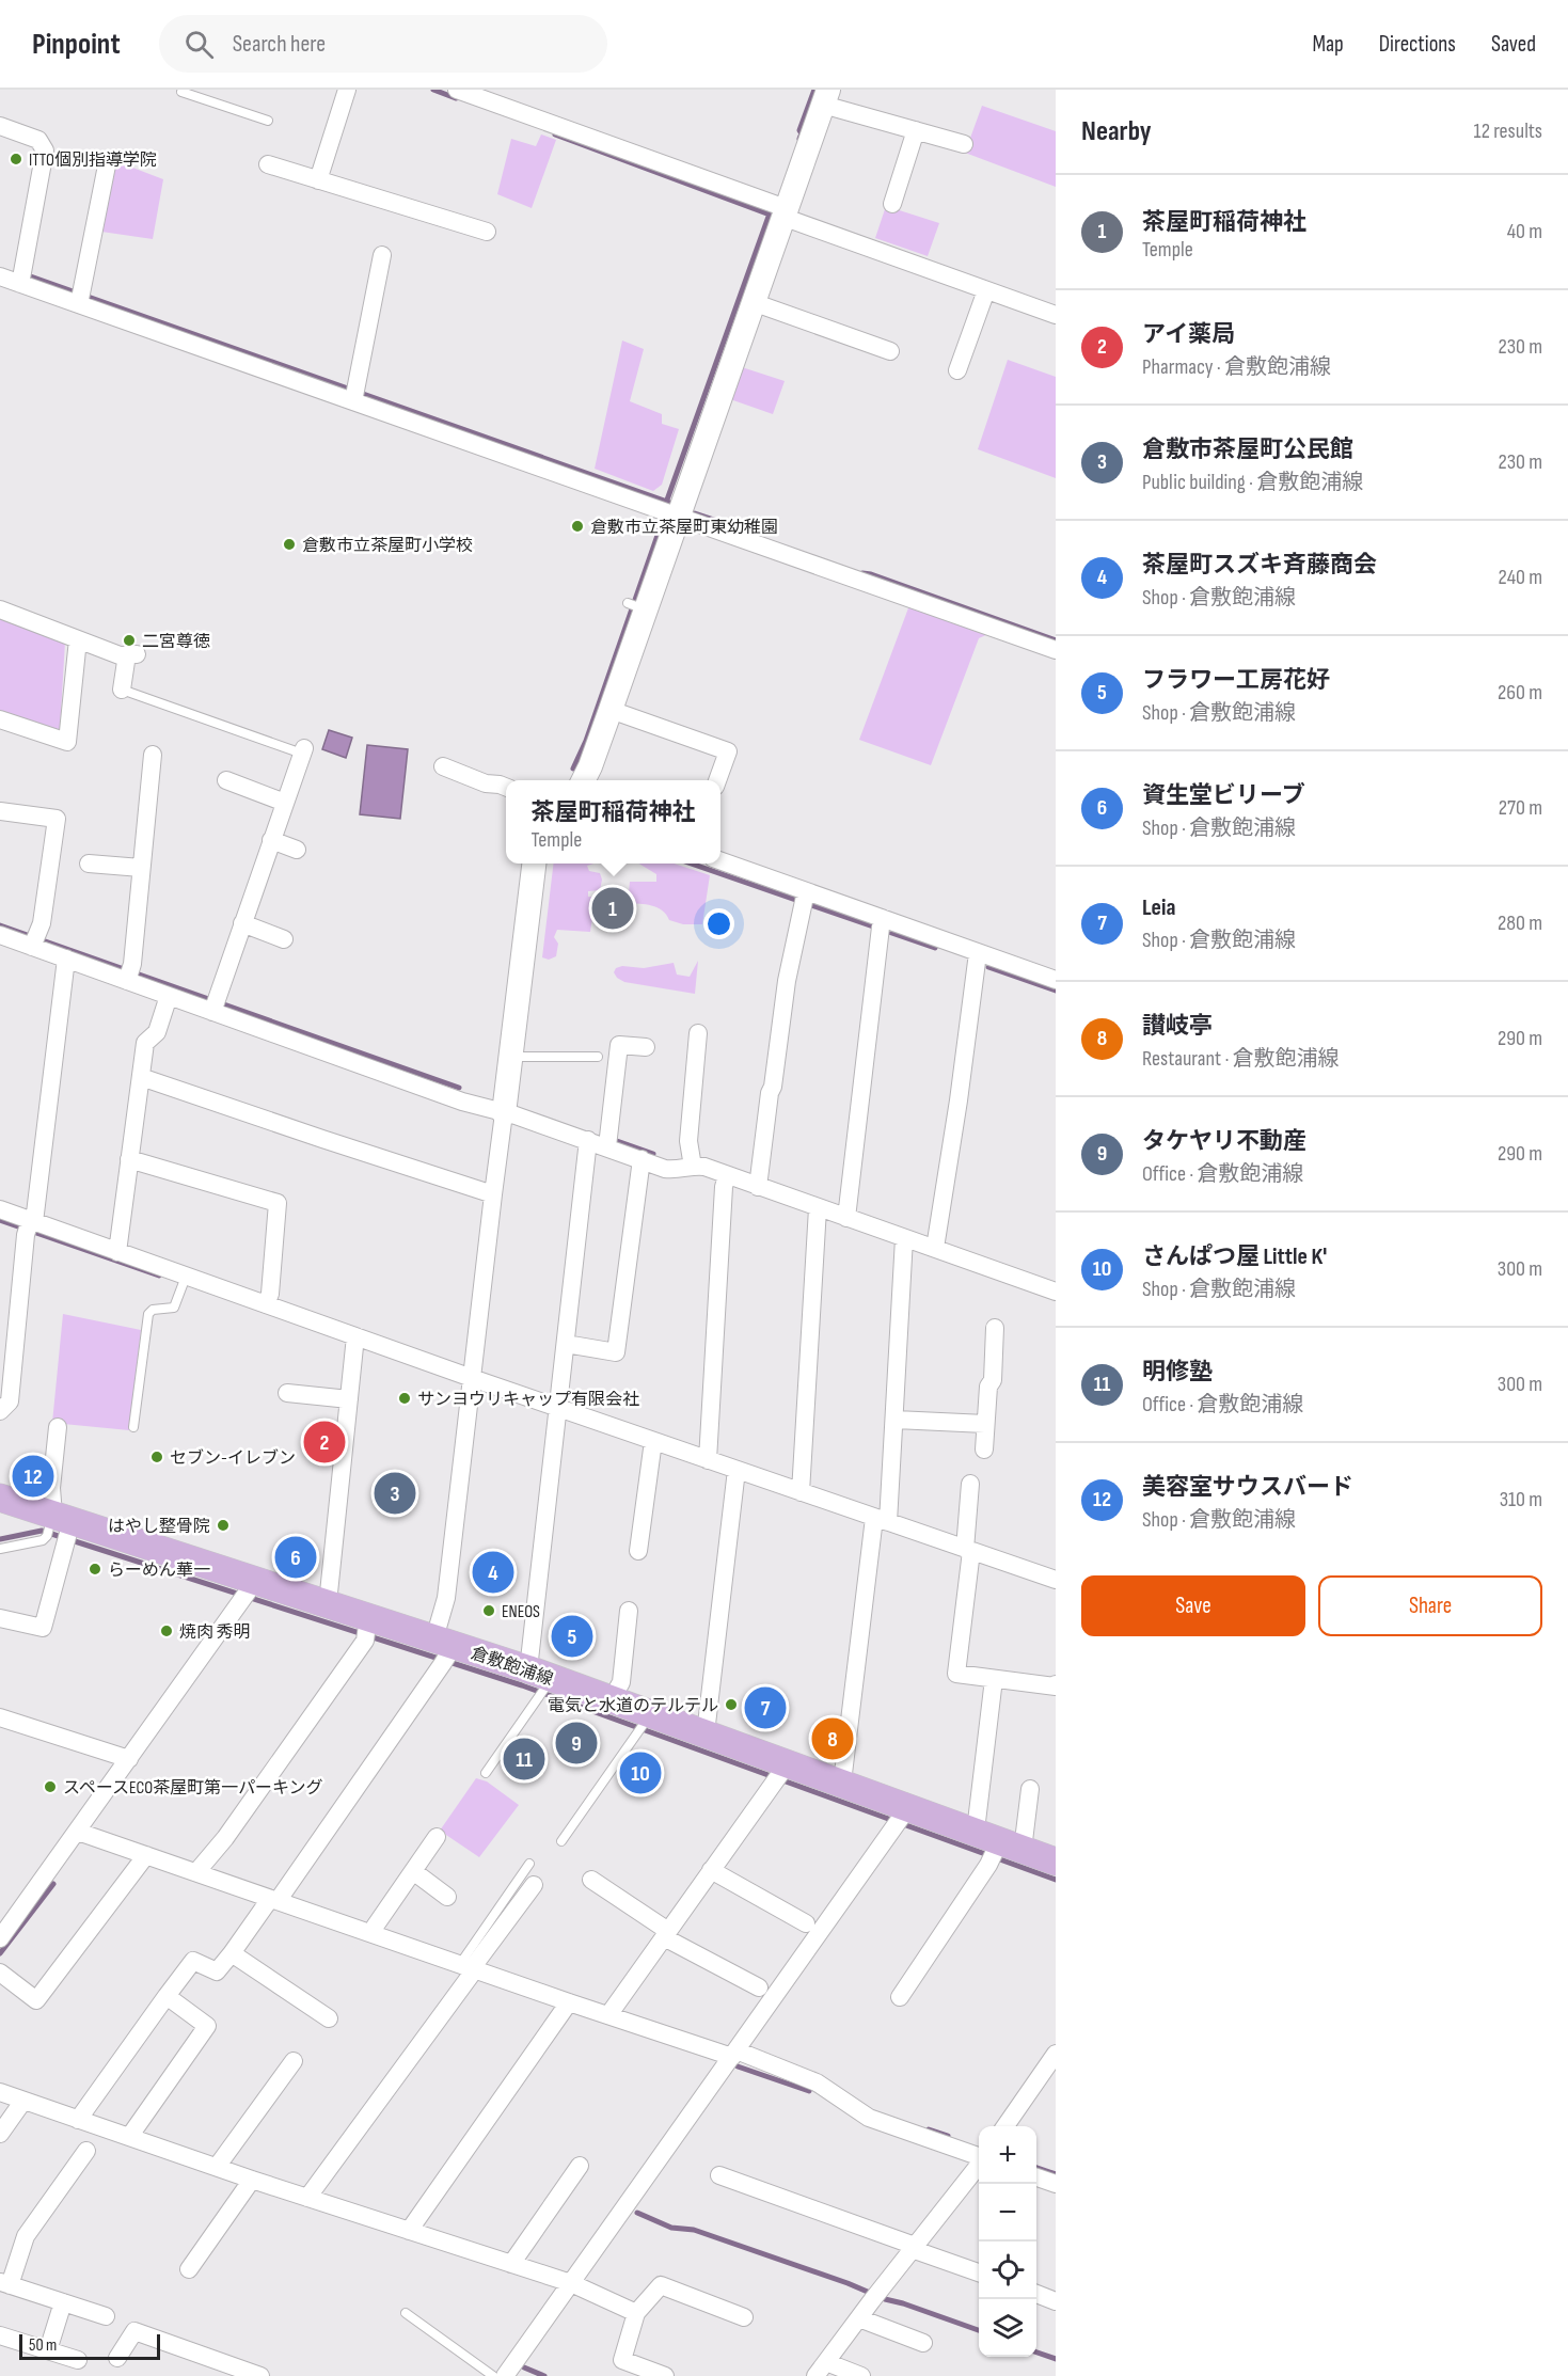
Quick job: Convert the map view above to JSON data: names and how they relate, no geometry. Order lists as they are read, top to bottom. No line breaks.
{"streets":{"main road":["倉敷飽浦線"]},"places":["ITTO個別指導学院","倉敷市立茶屋町東幼稚園","倉敷市立茶屋町小学校","二宮尊徳","サンヨウリキャップ有限会社","セブン-イレブン","はやし整骨院","らーめん華一","ENEOS","焼肉 秀明","電気と水道のテルテル","スペースECO茶屋町第一パーキング"],"scale_bar":"50 m","page":{"header":"Pinpoint","search":"Search here","nav":["Map","Directions","Saved"],"heading":["Nearby","12 results"],"list":[{"mark":"1","name":"茶屋町稲荷神社","note":"Temple","value":"40 m"},{"mark":"2","name":"アイ薬局","note":"Pharmacy · 倉敷飽浦線","value":"230 m"},{"mark":"3","name":"倉敷市茶屋町公民館","note":"Public building · 倉敷飽浦線","value":"230 m"},{"mark":"4","name":"茶屋町スズキ斉藤商会","note":"Shop · 倉敷飽浦線","value":"240 m"},{"mark":"5","name":"フラワー工房花好","note":"Shop · 倉敷飽浦線","value":"260 m"},{"mark":"6","name":"資生堂ビリーブ","note":"Shop · 倉敷飽浦線","value":"270 m"},{"mark":"7","name":"Leia","note":"Shop · 倉敷飽浦線","value":"280 m"},{"mark":"8","name":"讃岐亭","note":"Restaurant · 倉敷飽浦線","value":"290 m"},{"mark":"9","name":"タケヤリ不動産","note":"Office · 倉敷飽浦線","value":"290 m"},{"mark":"10","name":"さんぱつ屋 Little K'","note":"Shop · 倉敷飽浦線","value":"300 m"},{"mark":"11","name":"明修塾","note":"Office · 倉敷飽浦線","value":"300 m"},{"mark":"12","name":"美容室サウスバード","note":"Shop · 倉敷飽浦線","value":"310 m"}],"popup":["茶屋町稲荷神社","Temple"],"pins":["1","2","12","3","6","4","5","7","8","9","11","10"],"buttons":["Save","Share"],"map_buttons":["+","−"],"scale":"50 m"}}
